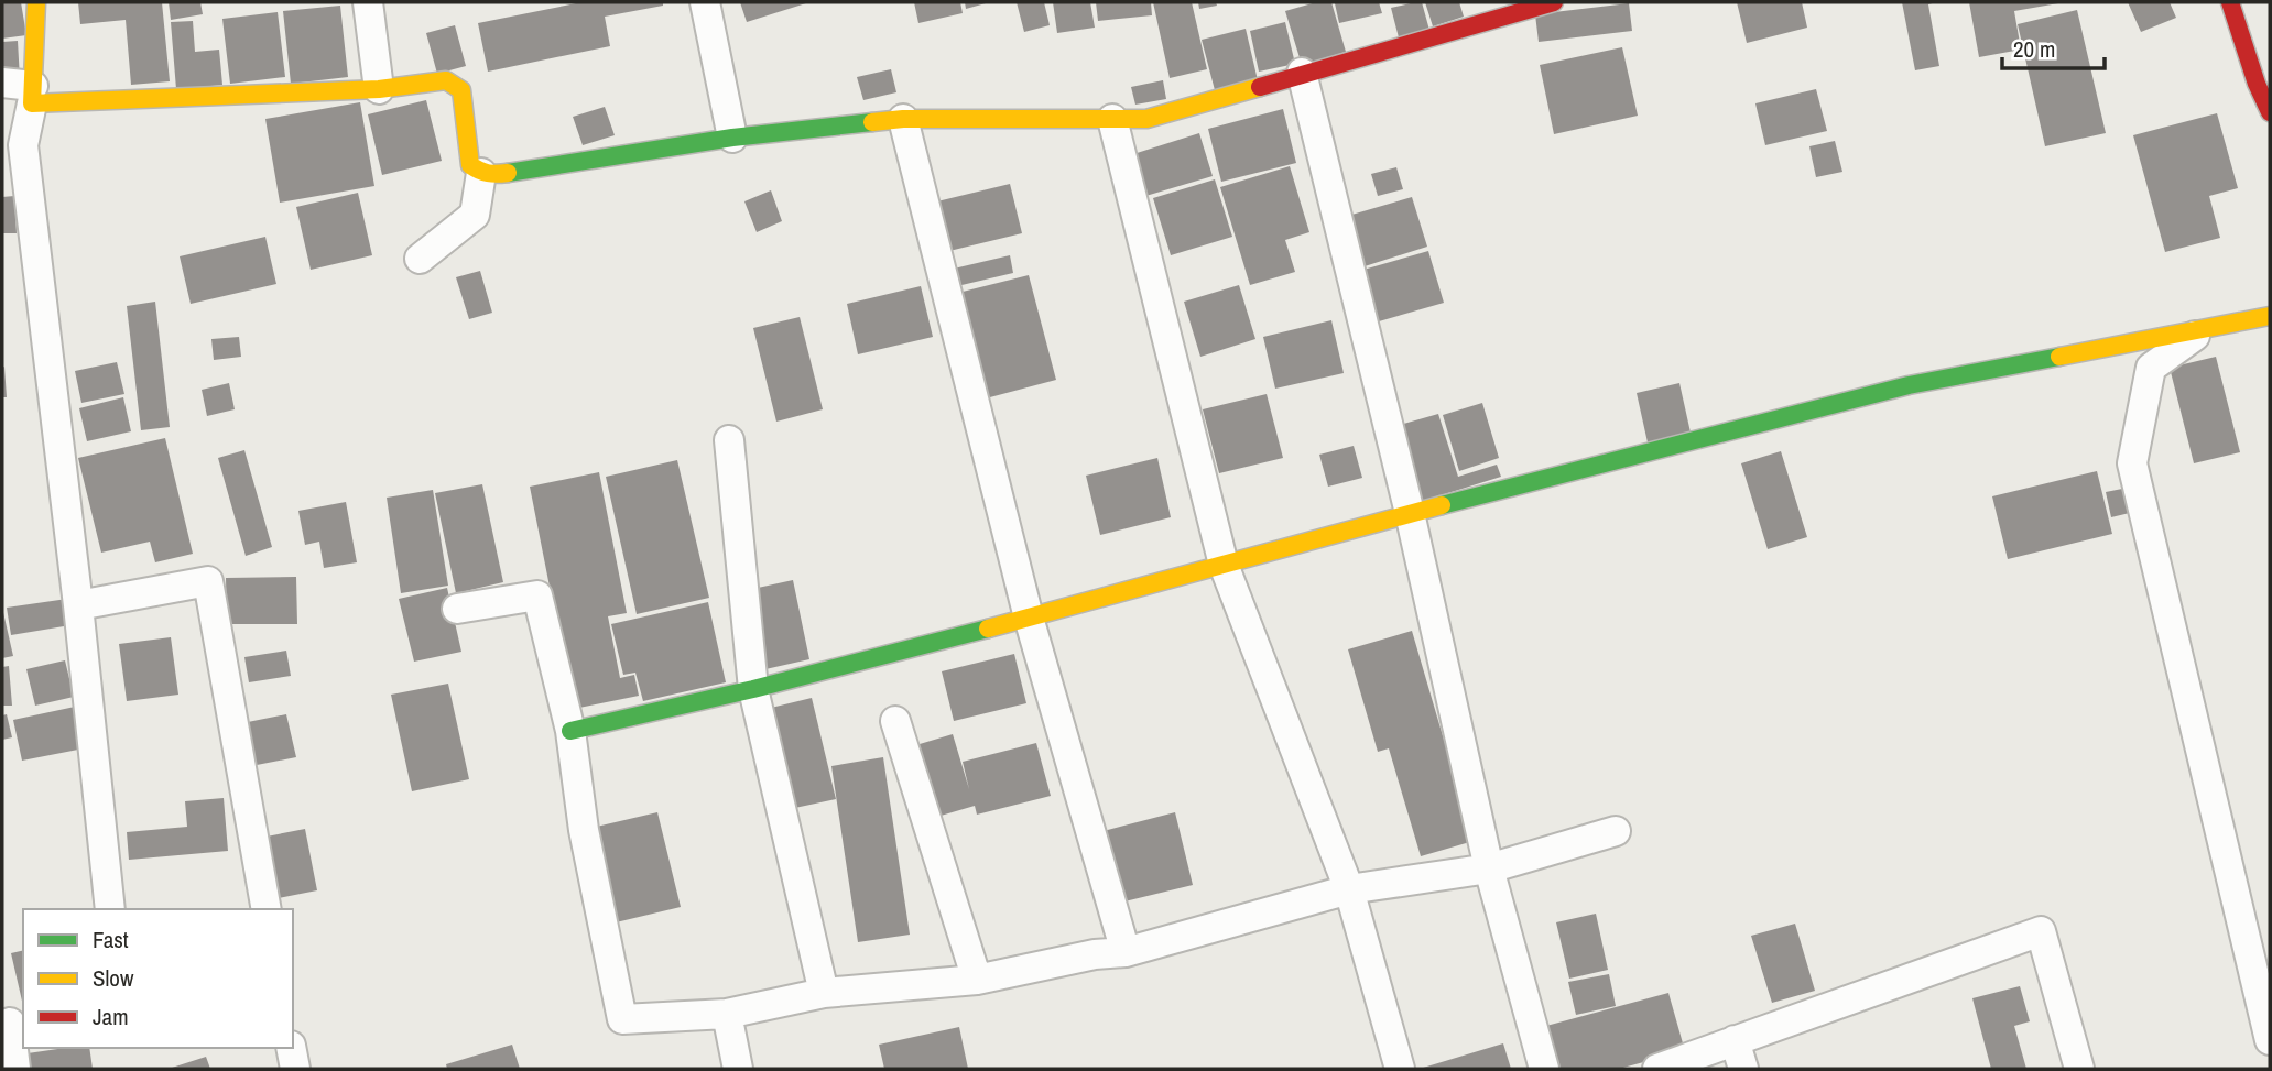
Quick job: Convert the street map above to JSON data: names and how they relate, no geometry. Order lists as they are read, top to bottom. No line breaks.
{"legend":["Fast","Slow","Jam"],"scale_bar":"20 m"}
